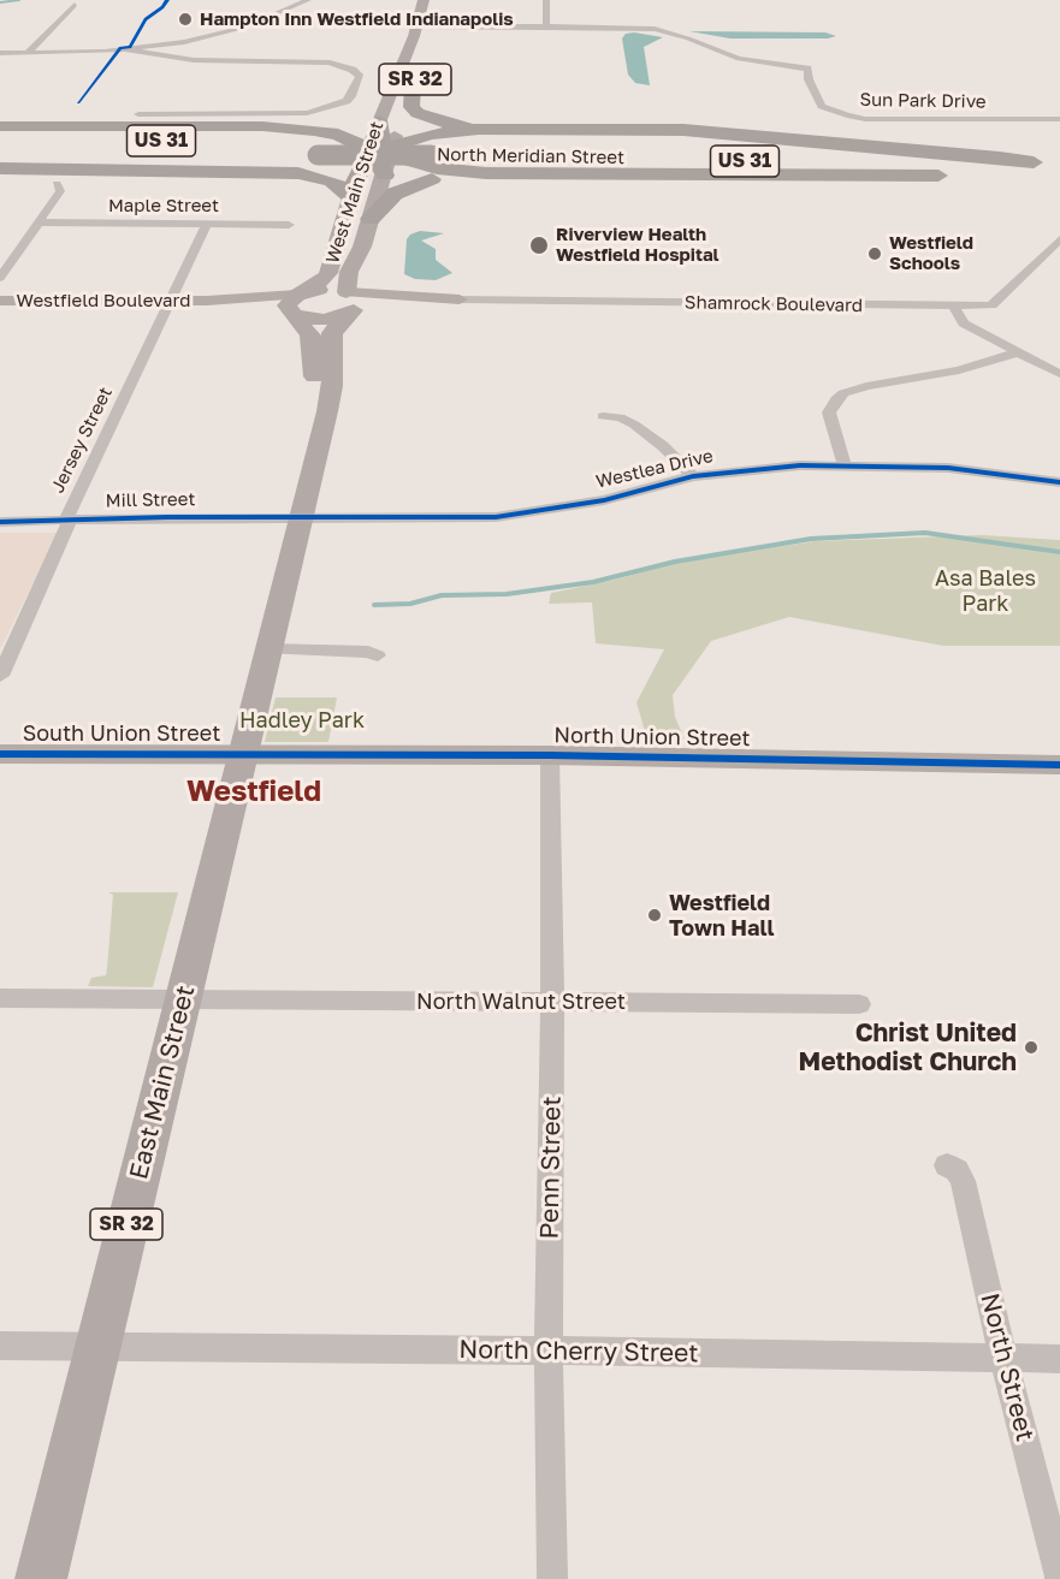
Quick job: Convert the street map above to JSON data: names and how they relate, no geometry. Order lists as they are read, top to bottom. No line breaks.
{"streets":{"highway":["US 31","North Meridian Street"],"main road":["SR 32","West Main Street","East Main Street"],"street":["Sun Park Drive","Maple Street","Westfield Boulevard","Shamrock Boulevard","Jersey Street","Westlea Drive","Mill Street","South Union Street","North Union Street","North Walnut Street","Penn Street","North Cherry Street","North Street"]},"crossings":[["Sun Park Drive","West Main Street"],["West Main Street","Westfield Boulevard"],["West Main Street","Shamrock Boulevard"],["West Main Street","Westlea Drive"],["West Main Street","Mill Street"],["West Main Street","South Union Street"],["West Main Street","North Union Street"],["West Main Street","East Main Street"],["Maple Street","Jersey Street"],["Westfield Boulevard","Jersey Street"],["Jersey Street","Mill Street"],["Westlea Drive","Mill Street"],["South Union Street","North Union Street"],["South Union Street","East Main Street"],["North Union Street","East Main Street"],["North Union Street","Penn Street"],["North Walnut Street","East Main Street"],["North Walnut Street","Penn Street"],["East Main Street","North Cherry Street"],["Penn Street","North Cherry Street"],["North Cherry Street","North Street"]],"districts":["Westfield"],"parks":["Asa Bales Park","Hadley Park"],"places":["Hampton Inn Westfield Indianapolis","Riverview Health Westfield Hospital","Westfield Schools","Westfield Town Hall","Christ United Methodist Church"]}
